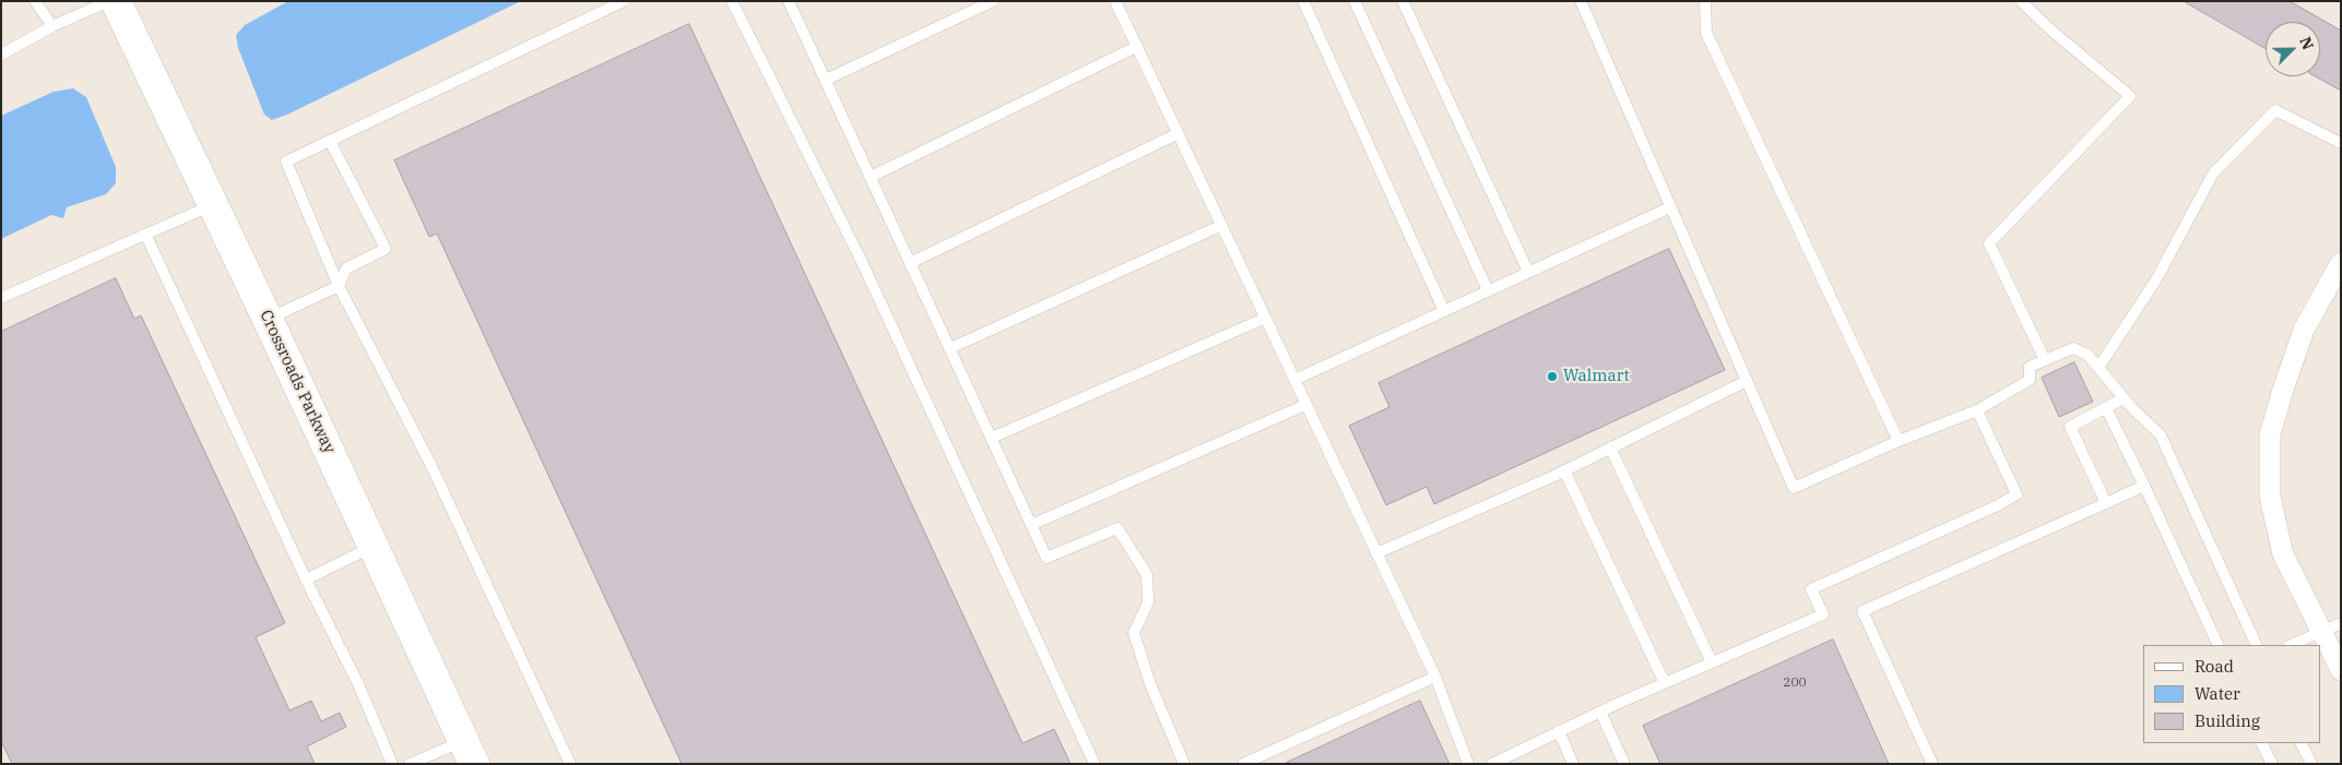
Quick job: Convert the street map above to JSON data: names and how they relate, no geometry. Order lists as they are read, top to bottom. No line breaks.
{"streets":{"street":["Crossroads Parkway"]},"places":["Walmart"],"house_numbers":["200"],"legend":["Road","Water","Building"],"north":"top right"}
